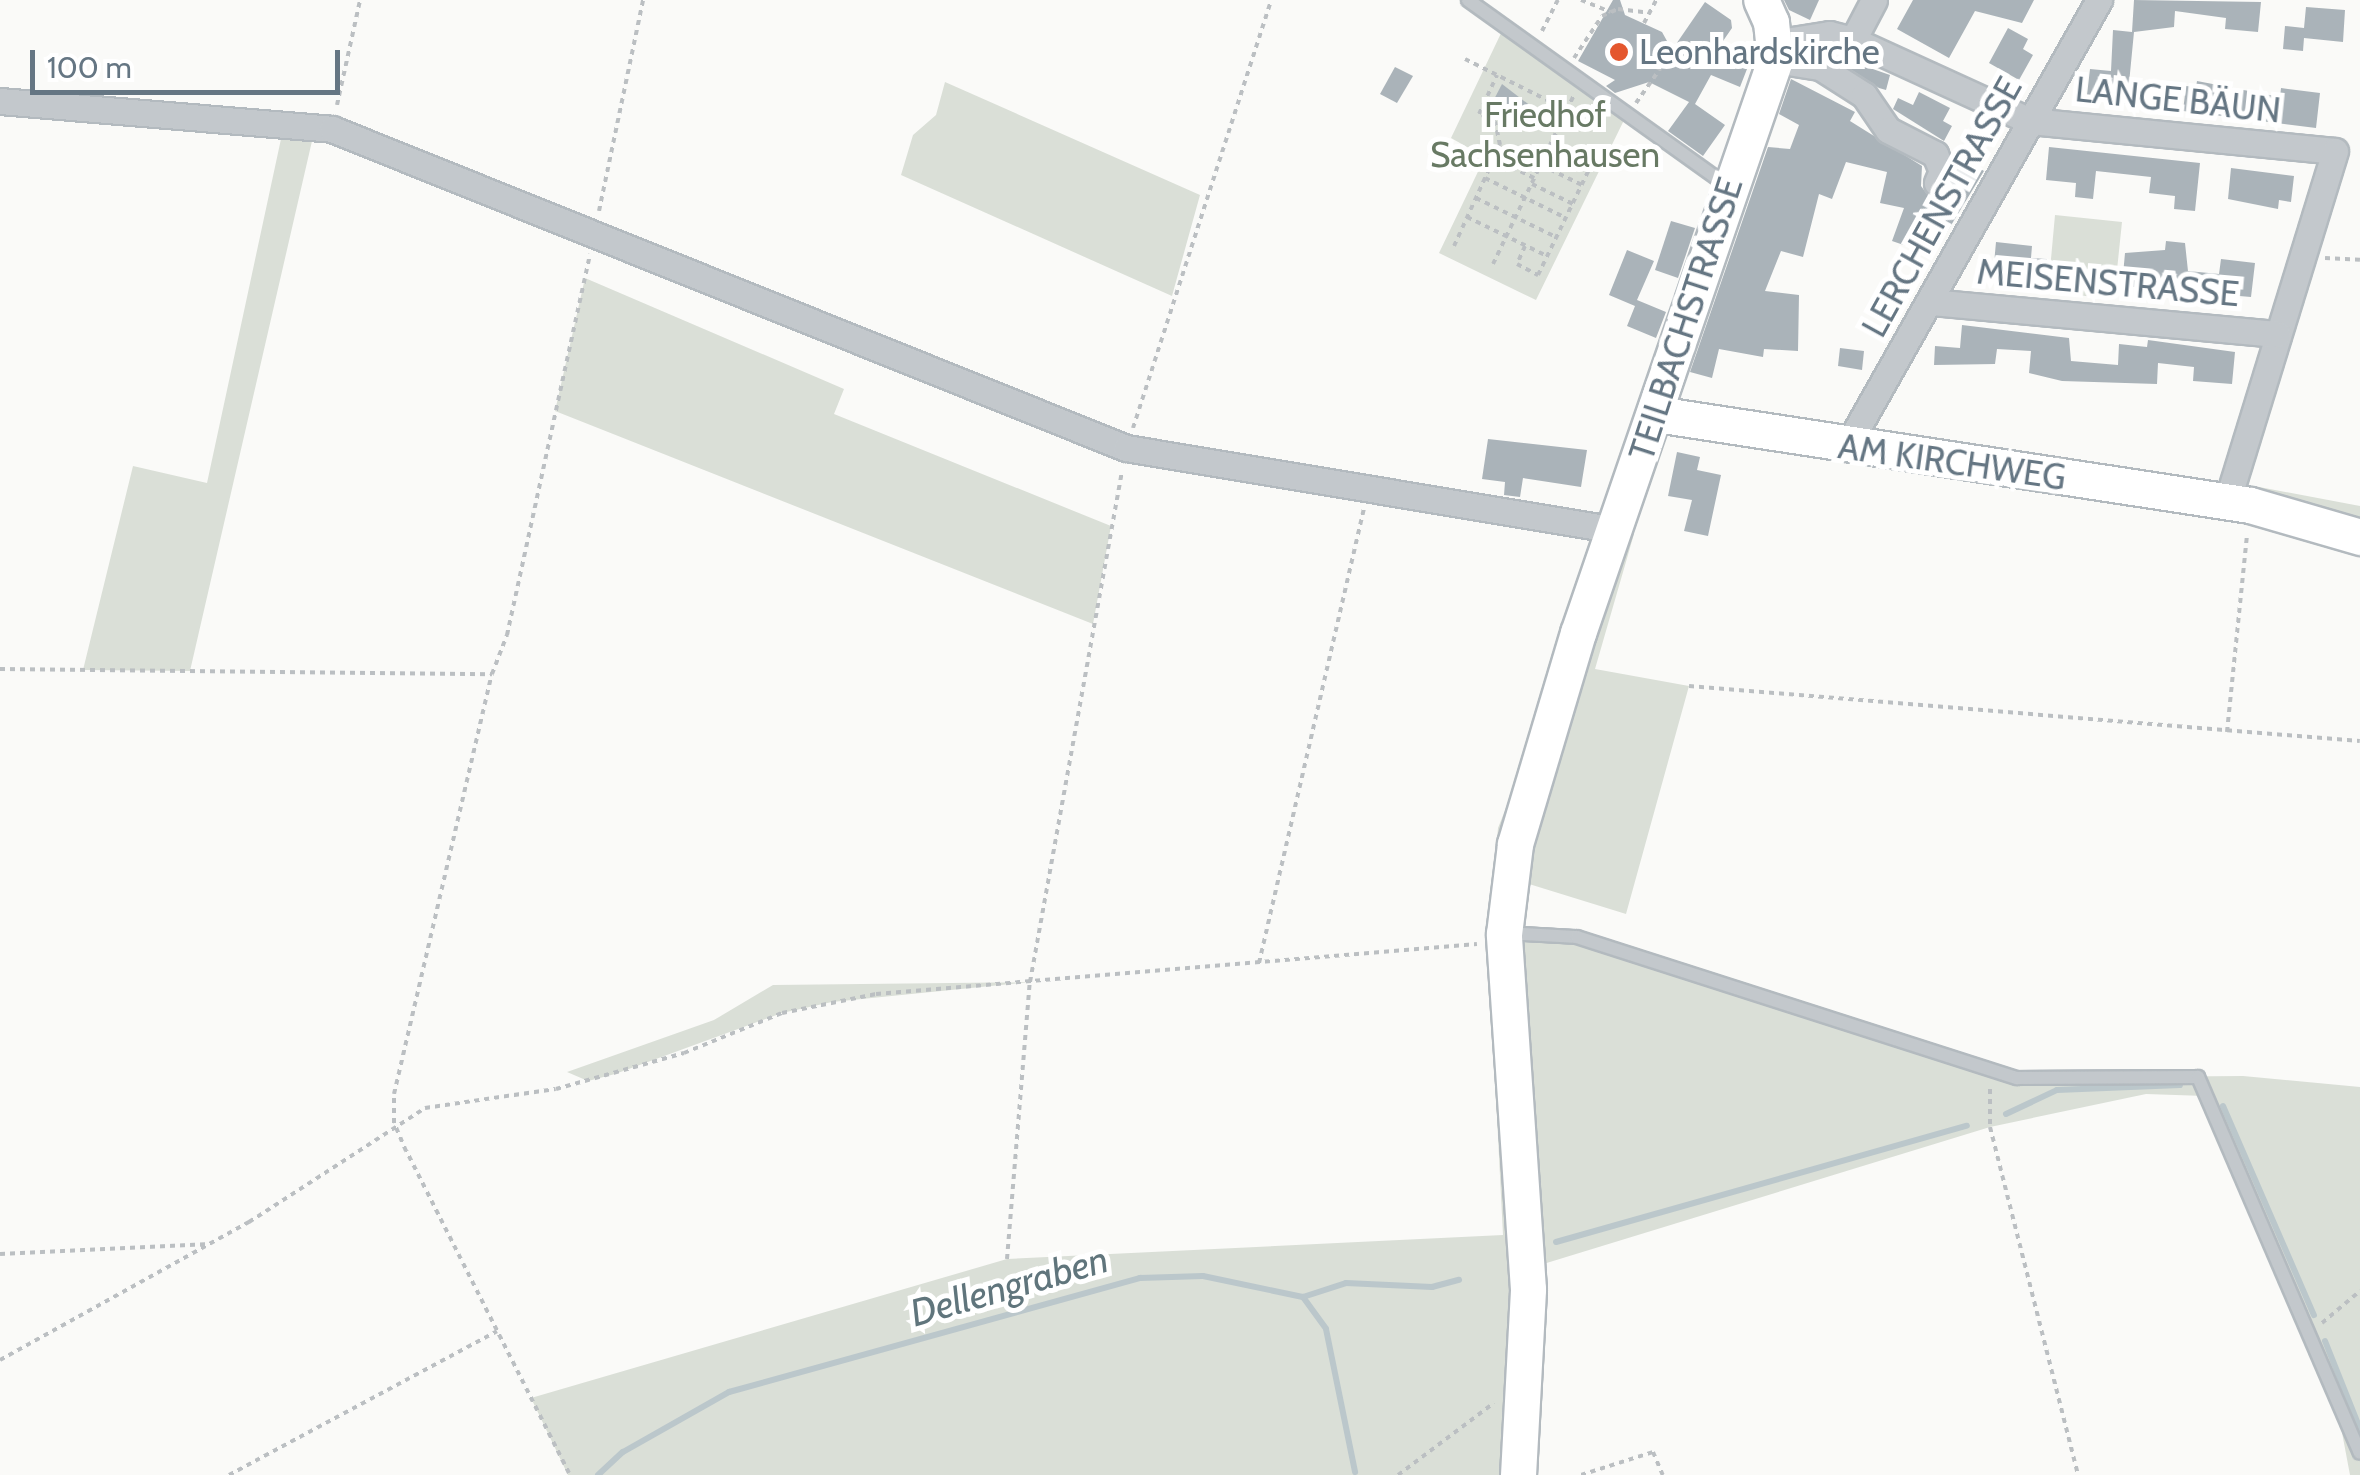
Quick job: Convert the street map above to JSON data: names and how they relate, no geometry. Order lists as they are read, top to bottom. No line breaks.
{"streets":{"street":["LANGE BÄUN","LERCHENSTRASSE","MEISENSTRASSE","TEILBACHSTRASSE","AM KIRCHWEG"]},"crossings":[["LANGE BÄUN","LERCHENSTRASSE"],["LERCHENSTRASSE","MEISENSTRASSE"],["LERCHENSTRASSE","AM KIRCHWEG"],["TEILBACHSTRASSE","AM KIRCHWEG"]],"water":["Dellengraben"],"parks":["Friedhof Sachsenhausen"],"places":["Leonhardskirche"],"scale_bar":"100 m"}
